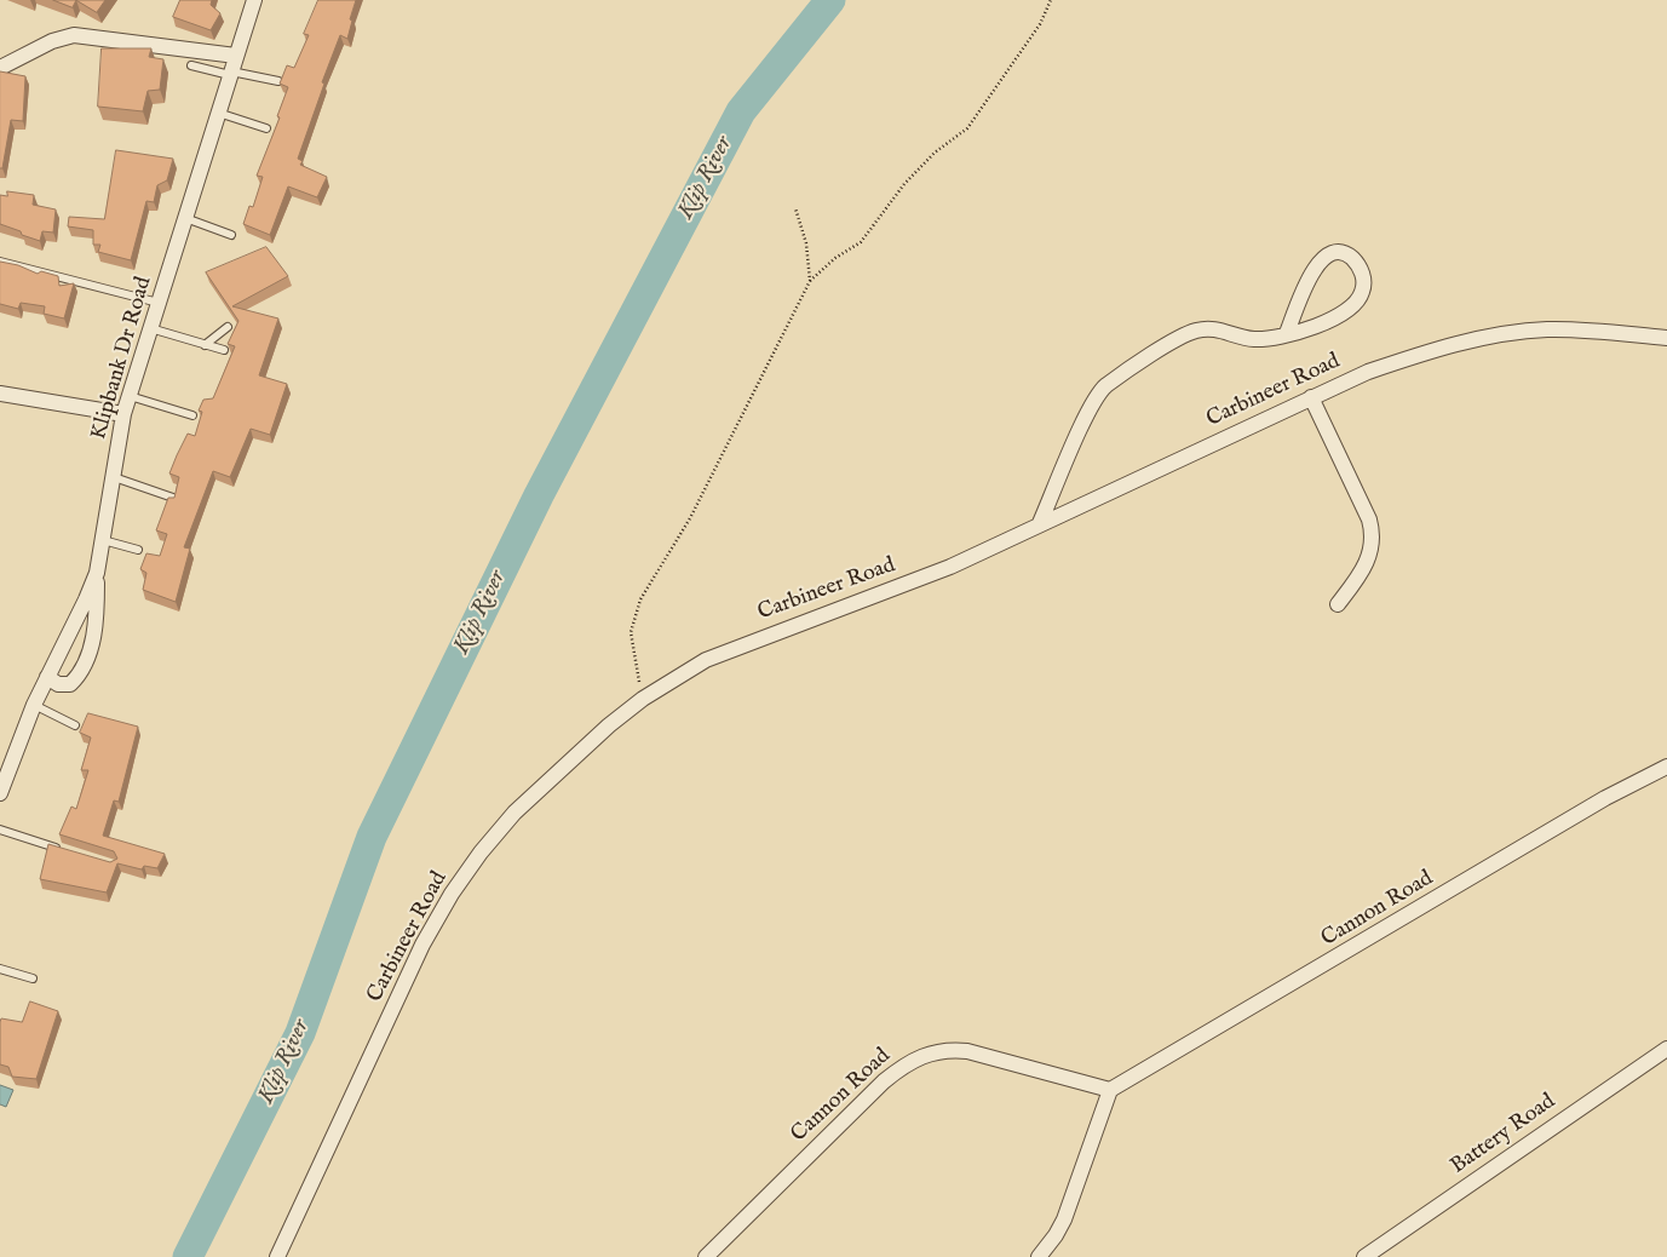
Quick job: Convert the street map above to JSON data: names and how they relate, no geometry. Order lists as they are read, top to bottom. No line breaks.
{"streets":{"street":["Klipbank Dr Road","Carbineer Road","Cannon Road","Battery Road"]},"water":["Klip River"]}
